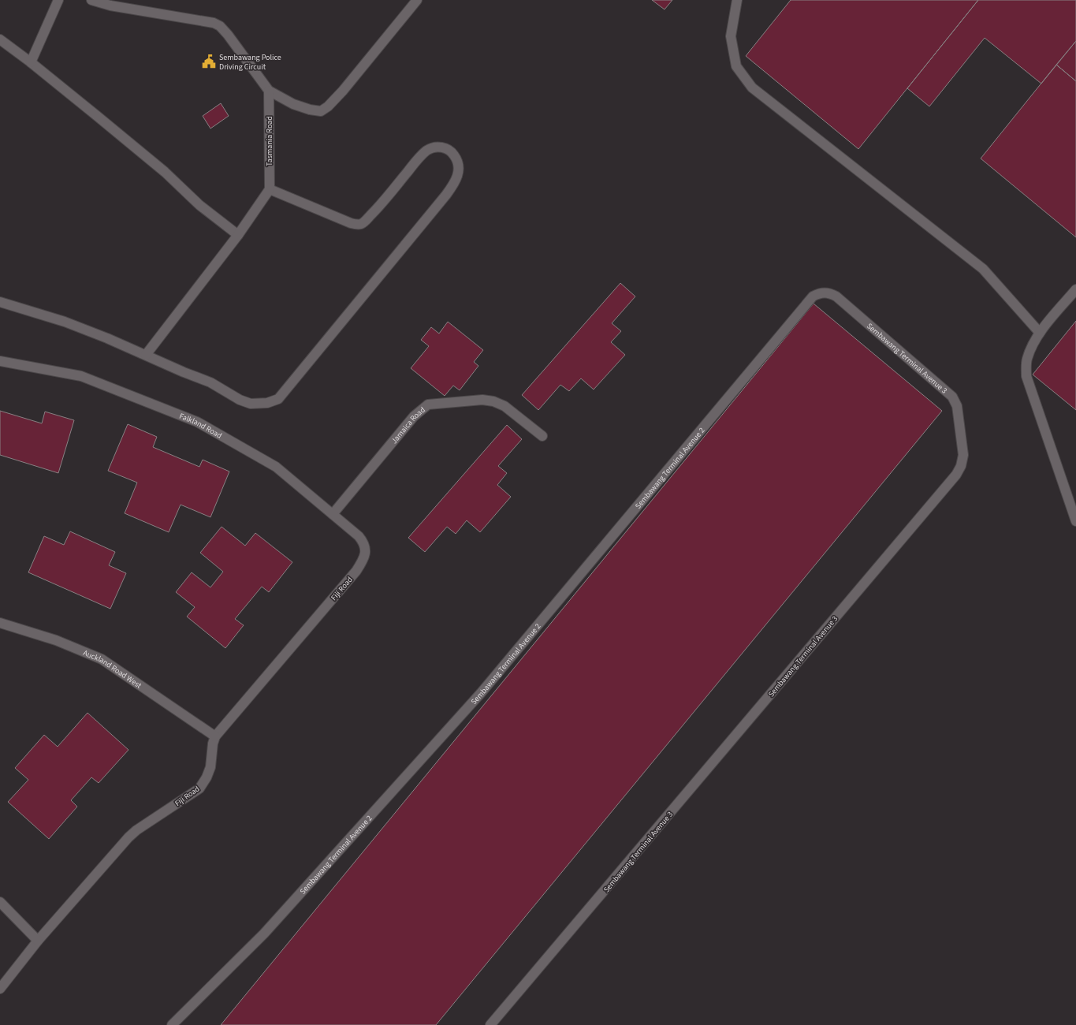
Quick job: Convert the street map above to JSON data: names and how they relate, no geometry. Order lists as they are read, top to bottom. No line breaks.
{"streets":{"street":["Tasmania Road","Sembawang Terminal Avenue 3","Falkland Road","Jamaica Road","Sembawang Terminal Avenue 2","Fiji Road","Auckland Road West"]},"crossings":[["Sembawang Terminal Avenue 3","Sembawang Terminal Avenue 2"],["Falkland Road","Jamaica Road"],["Falkland Road","Fiji Road"],["Fiji Road","Auckland Road West"]],"places":{"public building":["Sembawang Police Driving Circuit"]}}
